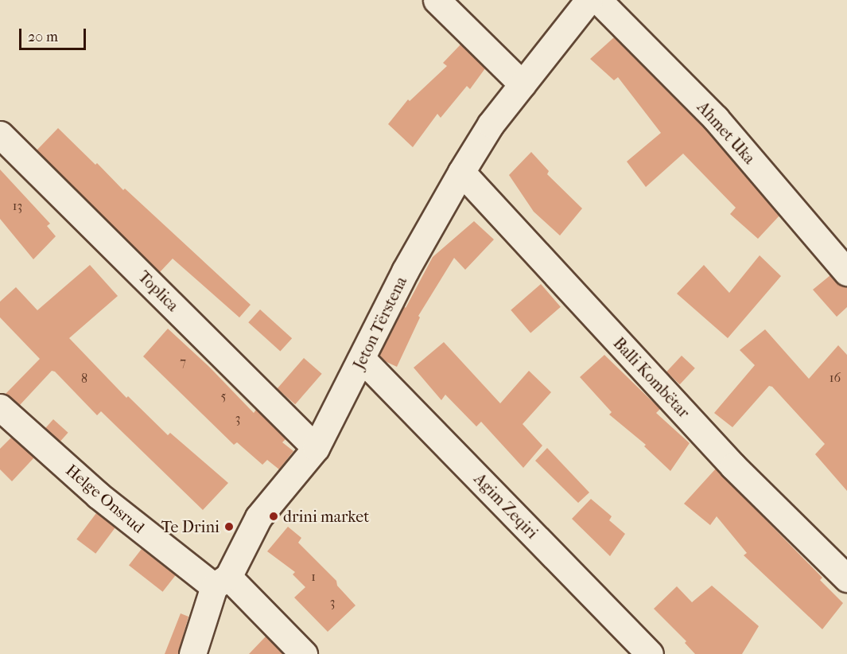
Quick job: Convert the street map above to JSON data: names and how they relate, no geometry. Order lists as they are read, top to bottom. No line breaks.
{"streets":{"street":["Ahmet Uka","Toplica","Jeton Tërstena","Balli Kombëtar","Helge Onsrud","Agim Zeqiri"]},"crossings":[["Toplica","Jeton Tërstena"],["Jeton Tërstena","Balli Kombëtar"],["Jeton Tërstena","Helge Onsrud"],["Jeton Tërstena","Agim Zeqiri"]],"places":["drini market","Te Drini"],"house_numbers":["13","7","16","8","5","3","1","3"],"scale_bar":"20 m"}
